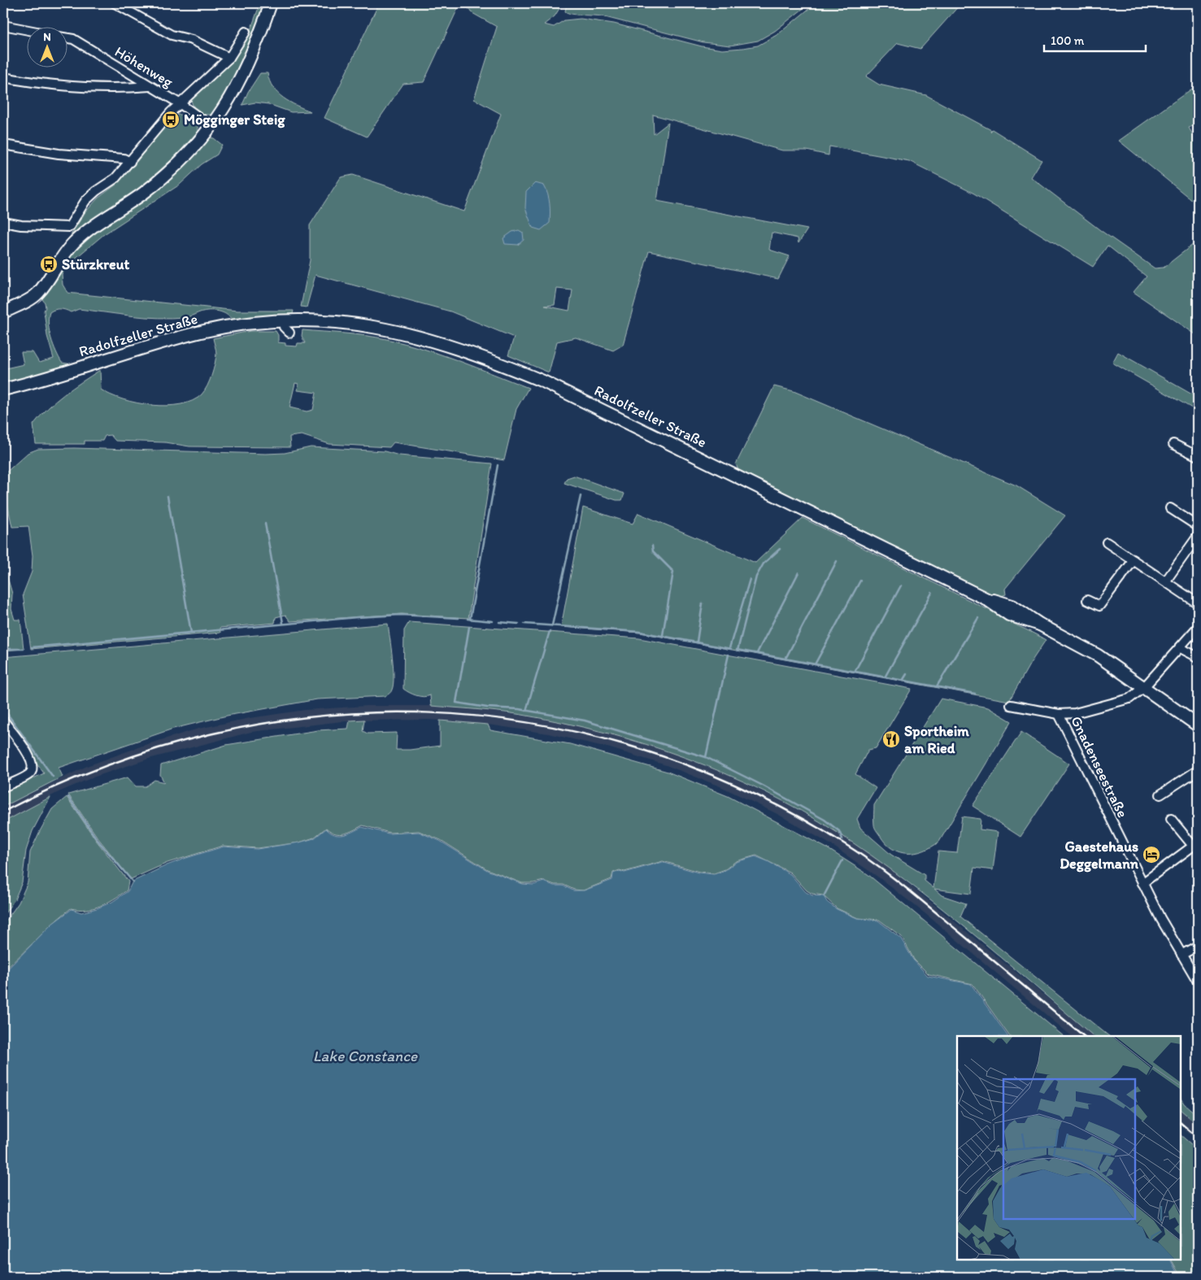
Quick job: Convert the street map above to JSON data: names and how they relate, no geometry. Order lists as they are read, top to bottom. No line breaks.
{"streets":{"street":["Höhenweg","Radolfzeller Straße","Gnadenseestraße"]},"water":["Lake Constance"],"places":{"bus stop":["Mögginger Steig","Stürzkreut"],"restaurant":["Sportheim am Ried"],"hotel":["Gaestehaus Deggelmann"]},"scale_bar":"100 m","north":"top"}
